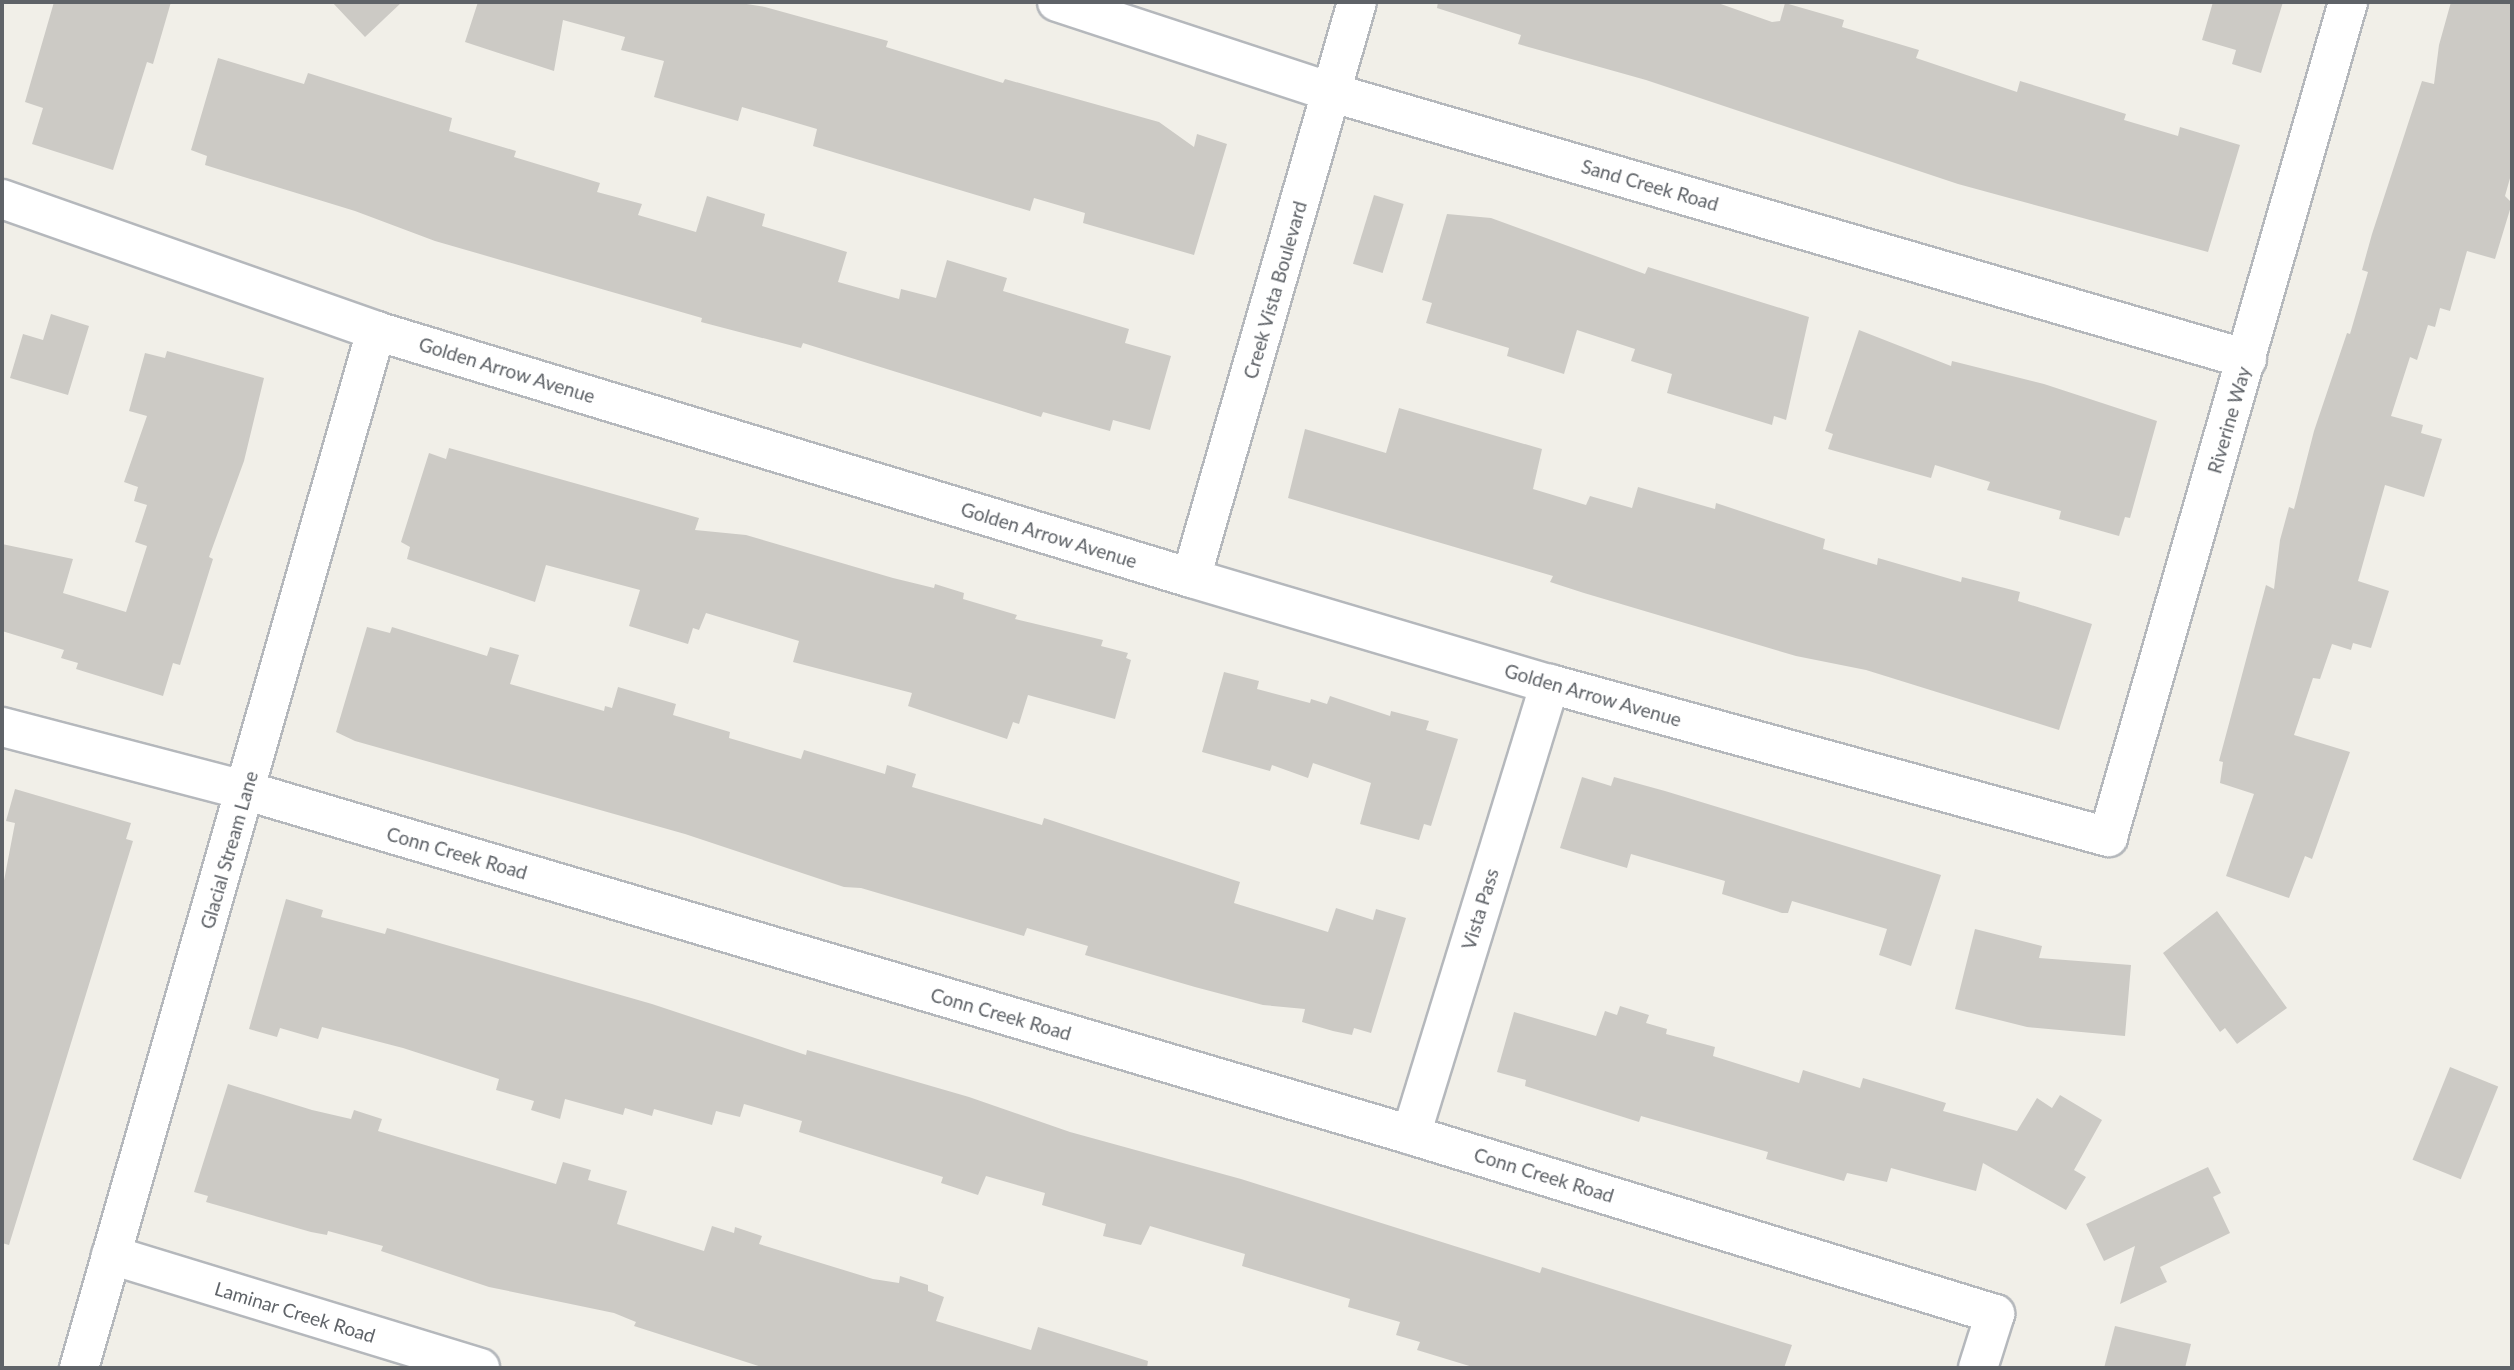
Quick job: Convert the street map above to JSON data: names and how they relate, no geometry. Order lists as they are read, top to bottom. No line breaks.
{"streets":{"street":["Sand Creek Road","Creek Vista Boulevard","Golden Arrow Avenue","Riverine Way","Glacial Stream Lane","Conn Creek Road","Vista Pass","Laminar Creek Road"]},"crossings":[["Sand Creek Road","Creek Vista Boulevard"],["Sand Creek Road","Riverine Way"],["Creek Vista Boulevard","Golden Arrow Avenue"],["Golden Arrow Avenue","Riverine Way"],["Golden Arrow Avenue","Glacial Stream Lane"],["Golden Arrow Avenue","Vista Pass"],["Glacial Stream Lane","Conn Creek Road"],["Glacial Stream Lane","Laminar Creek Road"],["Conn Creek Road","Vista Pass"]]}
